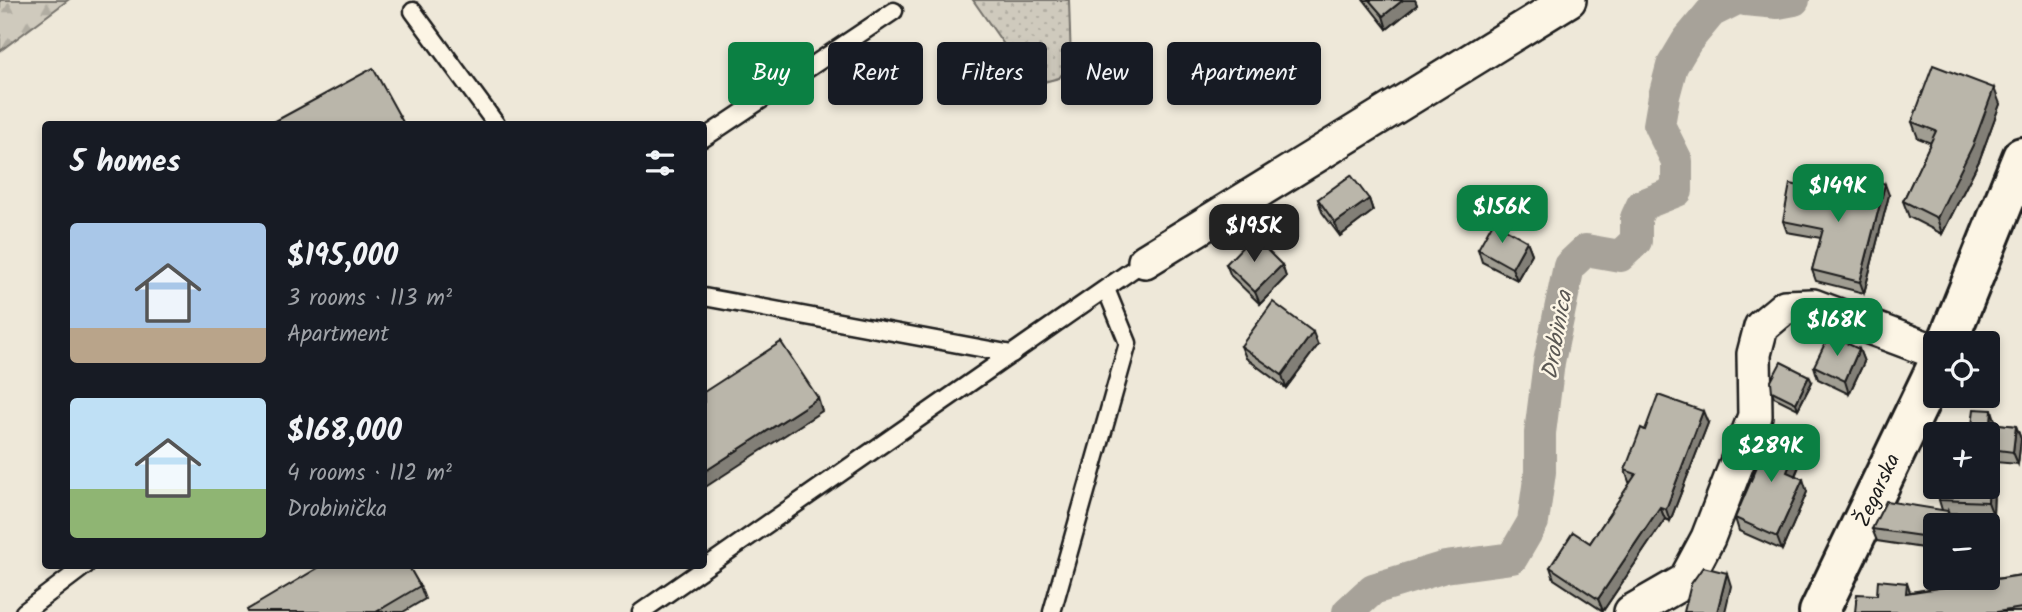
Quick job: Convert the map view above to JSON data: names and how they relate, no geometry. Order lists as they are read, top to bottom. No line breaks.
{"streets":{"street":["Žegarska"]},"water":["Drobinica"],"page":{"chip":["Buy","Rent","Filters","New","Apartment"],"heading":"5 homes","price":["$149K","$156K","$195K","$168K","$289K"],"list":[{"name":"$195,000","note":"3 rooms · 113 m² · Apartment"},{"name":"$168,000","note":"4 rooms · 112 m² · Drobinička"}],"map_buttons":["+","−"]}}
